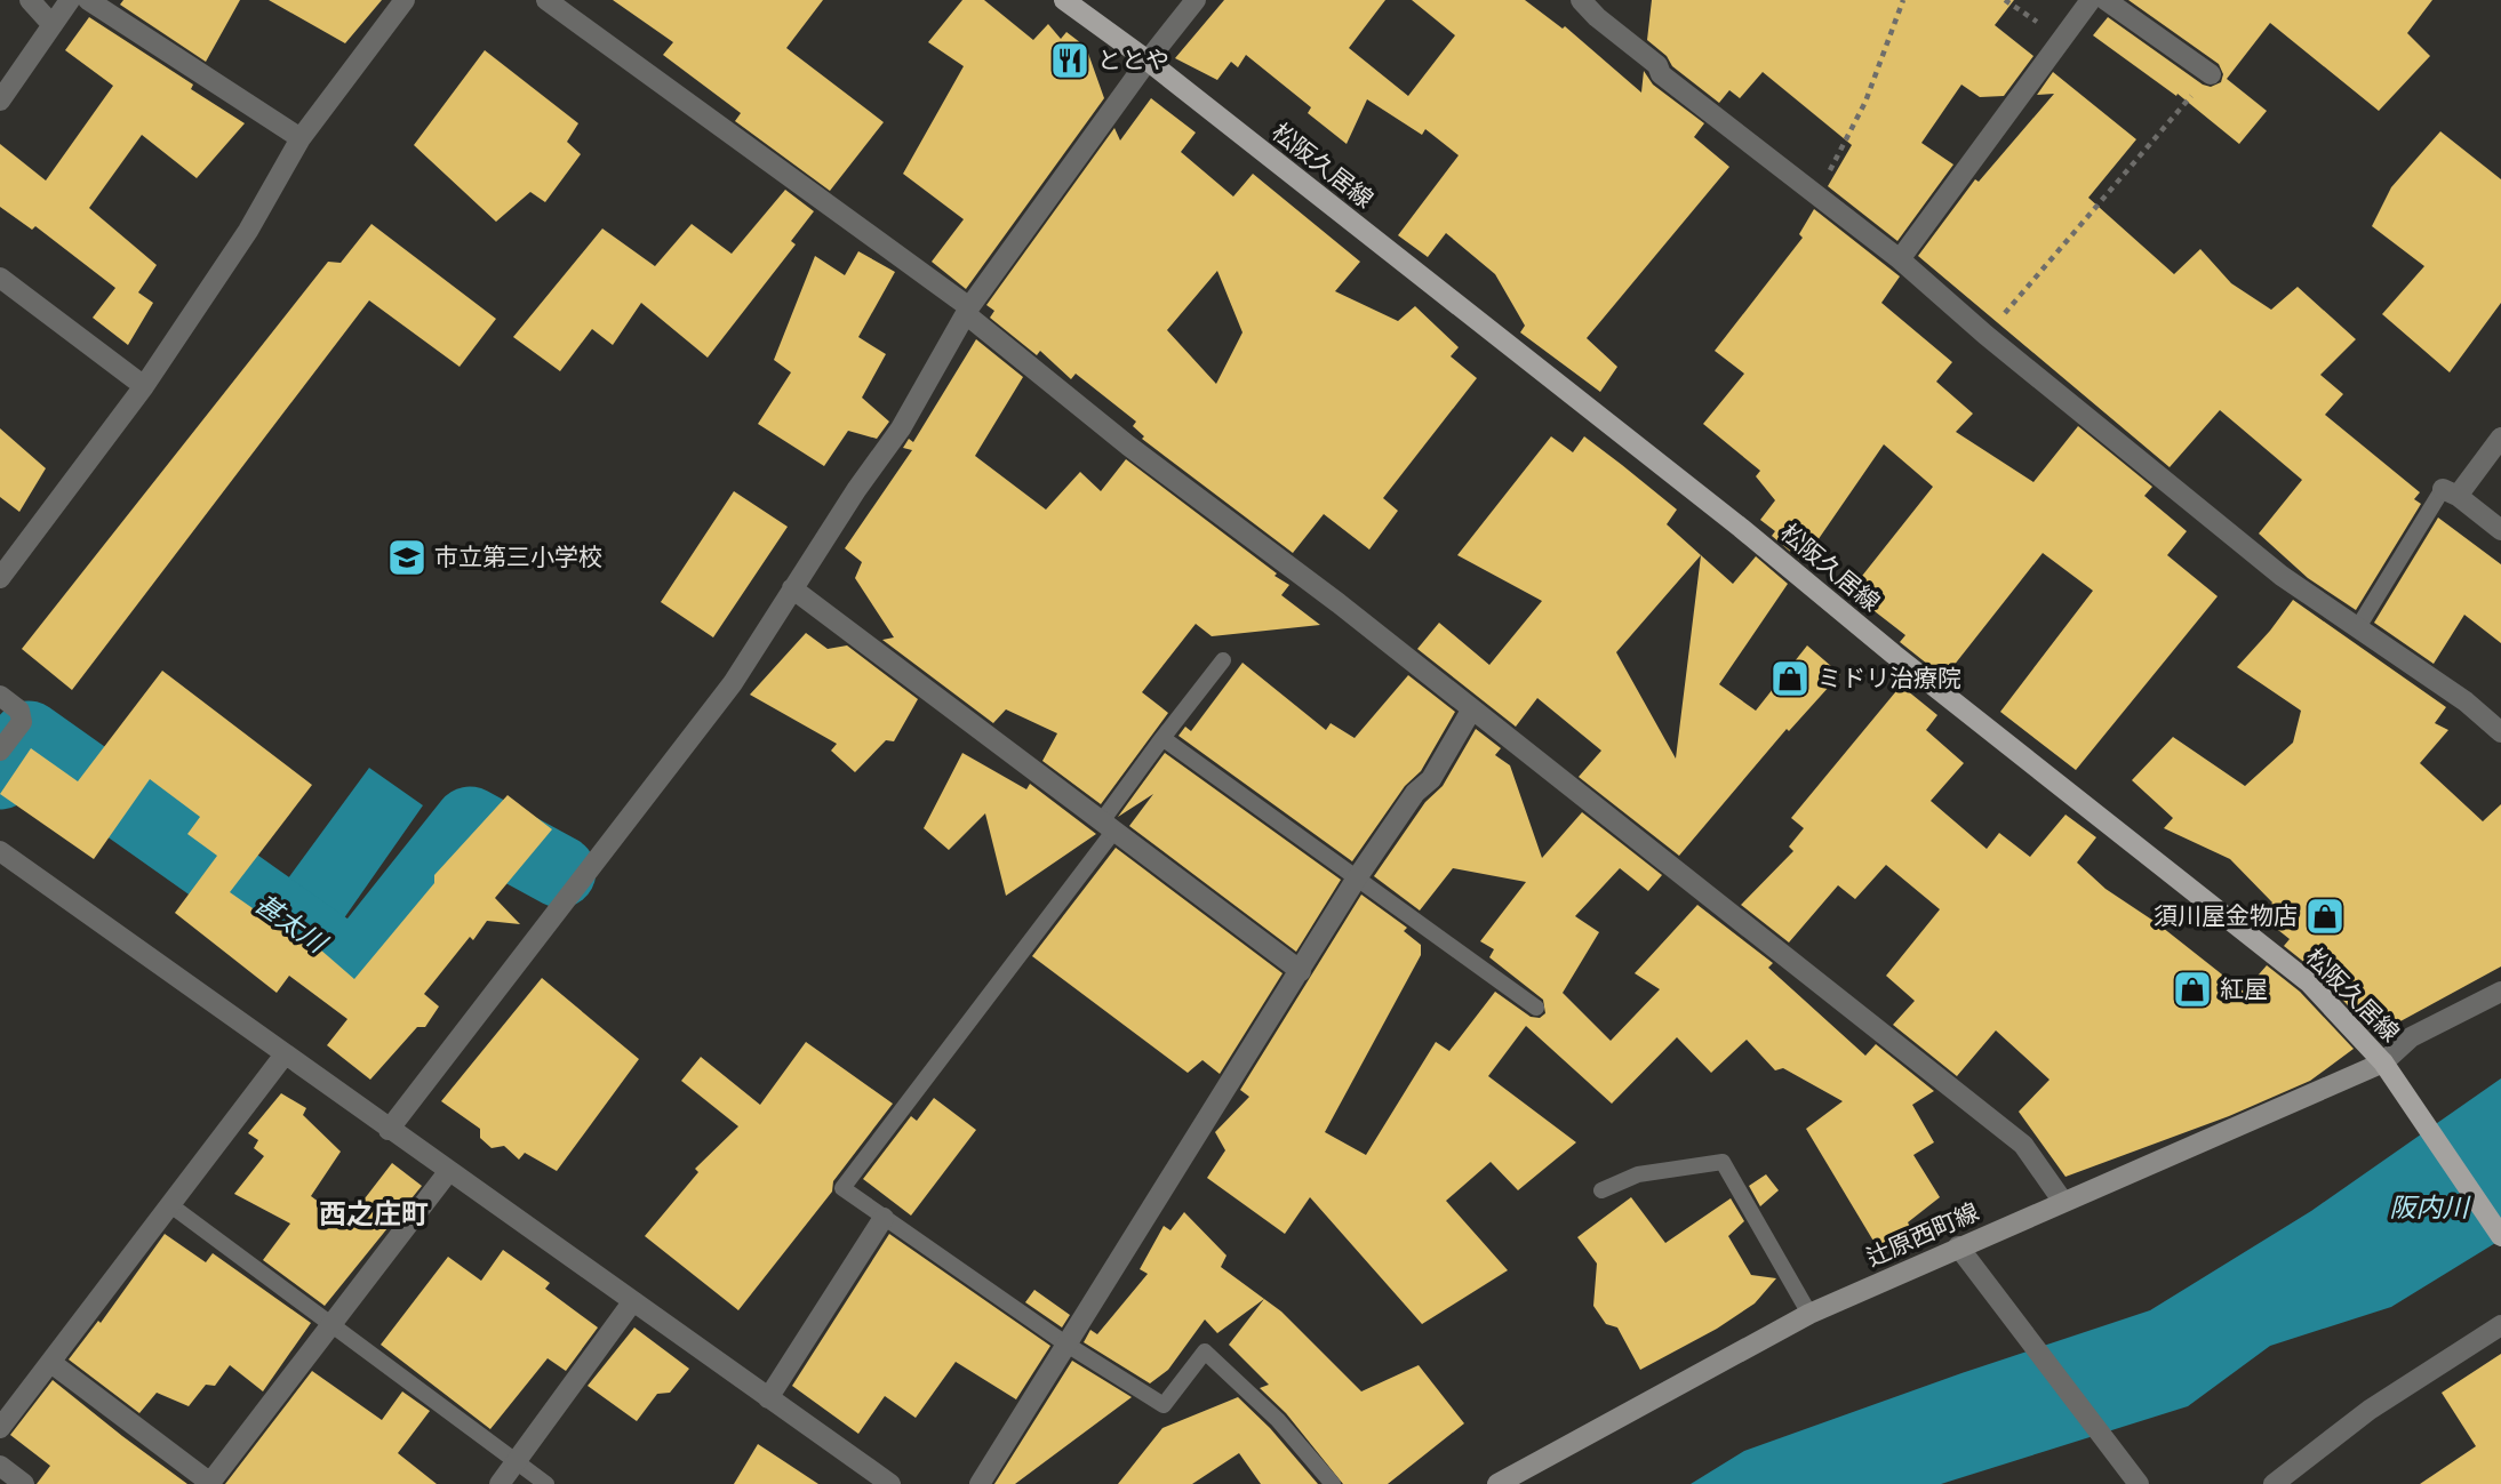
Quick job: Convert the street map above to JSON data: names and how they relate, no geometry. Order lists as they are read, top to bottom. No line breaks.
{"streets":{"main road":["松阪久居線","辻原西町線"]},"crossings":[["松阪久居線","辻原西町線"]],"districts":["西之庄町"],"water":["甚太川","阪内川"],"places":{"restaurant":["ととや"],"school or university":["市立第三小学校"],"shop":["ミドリ治療院","須川屋金物店","紅屋"]}}
